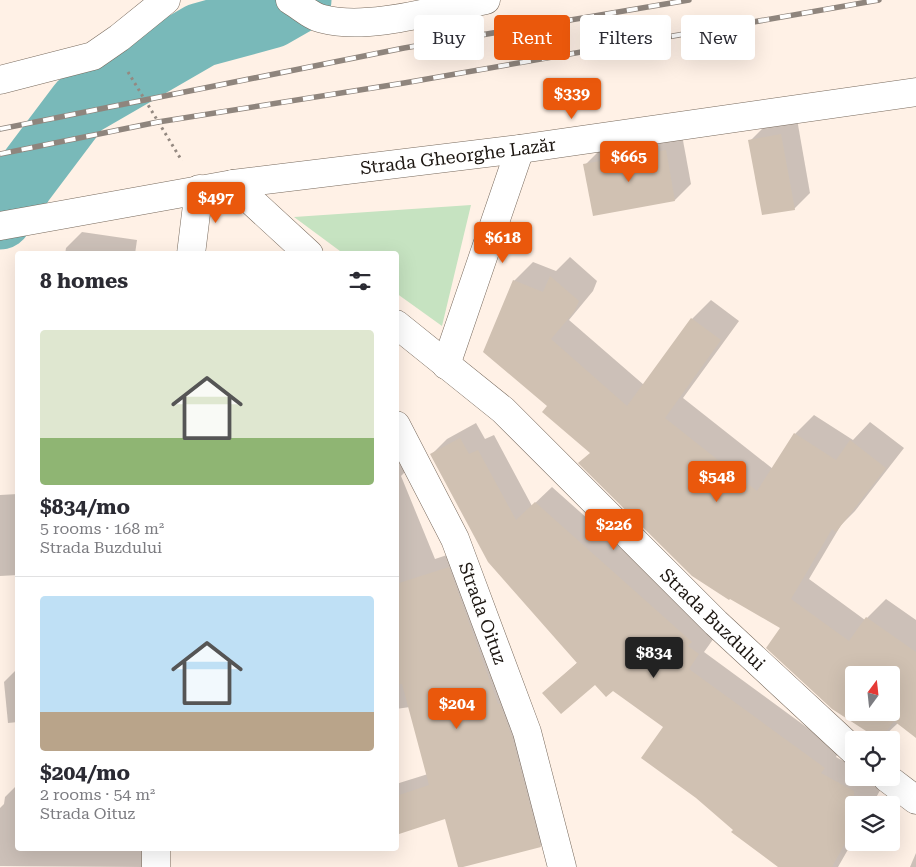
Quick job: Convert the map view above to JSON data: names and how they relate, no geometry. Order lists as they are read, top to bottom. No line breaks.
{"streets":{"street":["Strada Gheorghe Lazăr","Strada Oituz","Strada Buzdului"]},"north":"top","page":{"chip":["Buy","Rent","Filters","New"],"price":["$339","$665","$497","$618","$548","$226","$834","$204"],"heading":"8 homes","list":[{"name":"$834/mo","note":"5 rooms · 168 m² · Strada Buzdului"},{"name":"$204/mo","note":"2 rooms · 54 m² · Strada Oituz"}]}}
